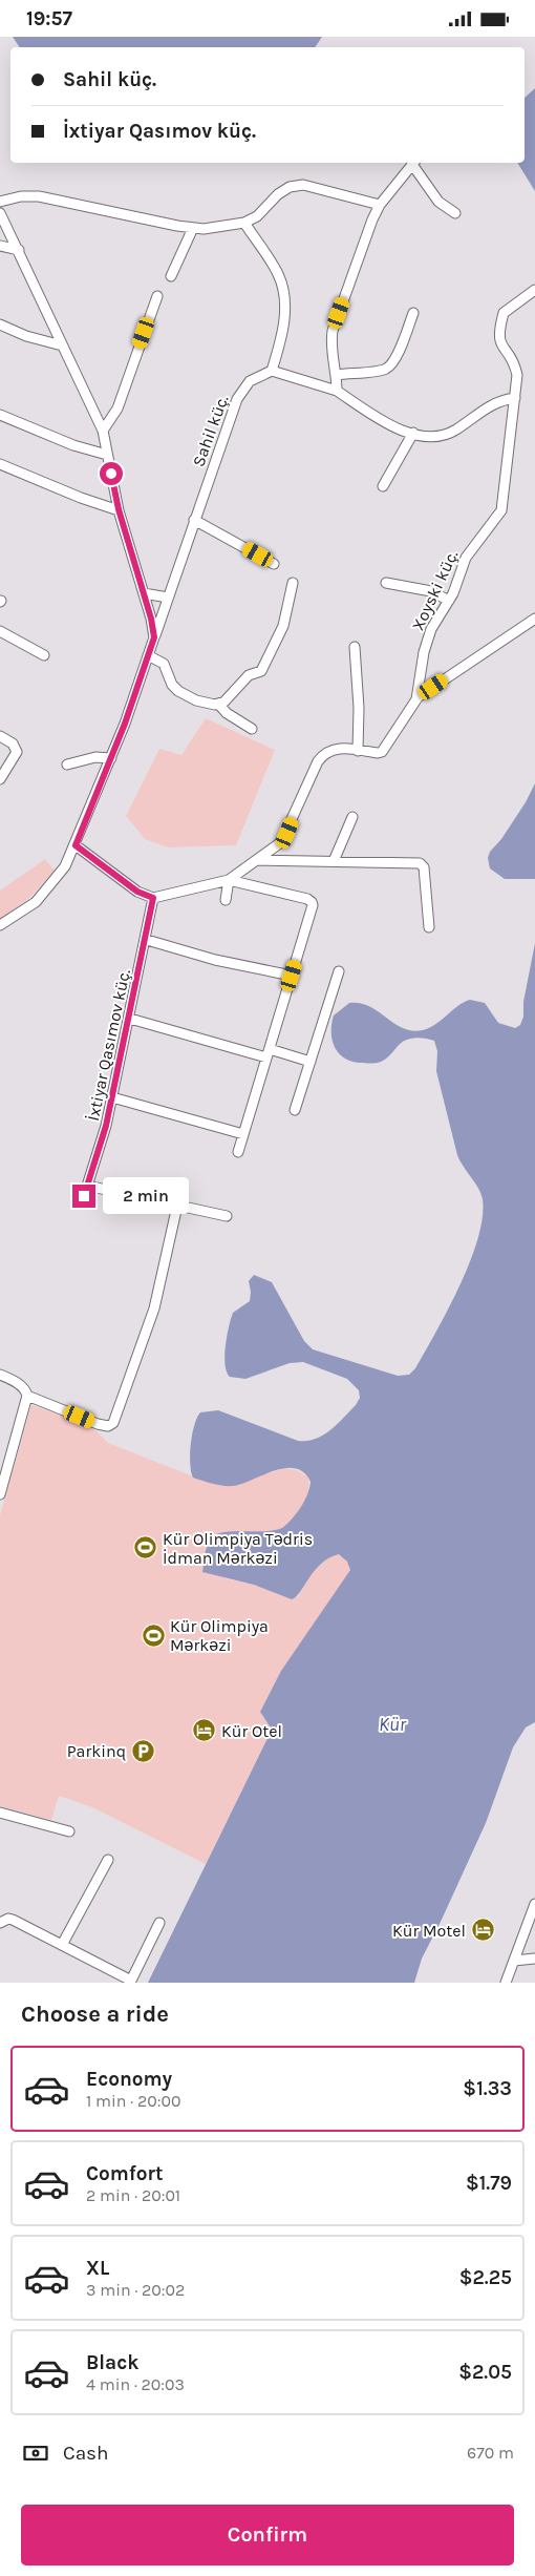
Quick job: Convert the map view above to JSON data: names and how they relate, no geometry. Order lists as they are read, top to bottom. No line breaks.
{"streets":{"street":["Sahil küç.","Xoyski küç.","İxtiyar Qasımov küç."]},"crossings":[["Xoyski küç.","İxtiyar Qasımov küç."]],"water":["Kür"],"places":{"sports":["Kür Olimpiya Tədris İdman Mərkəzi","Kür Olimpiya Mərkəzi"],"hotel":["Kür Otel","Kür Motel"],"parking":["Parkinq"]},"page":{"status":"19:57","banner":["Sahil küç.","İxtiyar Qasımov küç."],"bubble":"2 min","heading":"Choose a ride","list":[{"name":"Economy","note":"1 min · 20:00","value":"$1.33"},{"name":"Comfort","note":"2 min · 20:01","value":"$1.79"},{"name":"XL","note":"3 min · 20:02","value":"$2.25"},{"name":"Black","note":"4 min · 20:03","value":"$2.05"}],"pay":["Cash","670 m"],"buttons":"Confirm"}}
